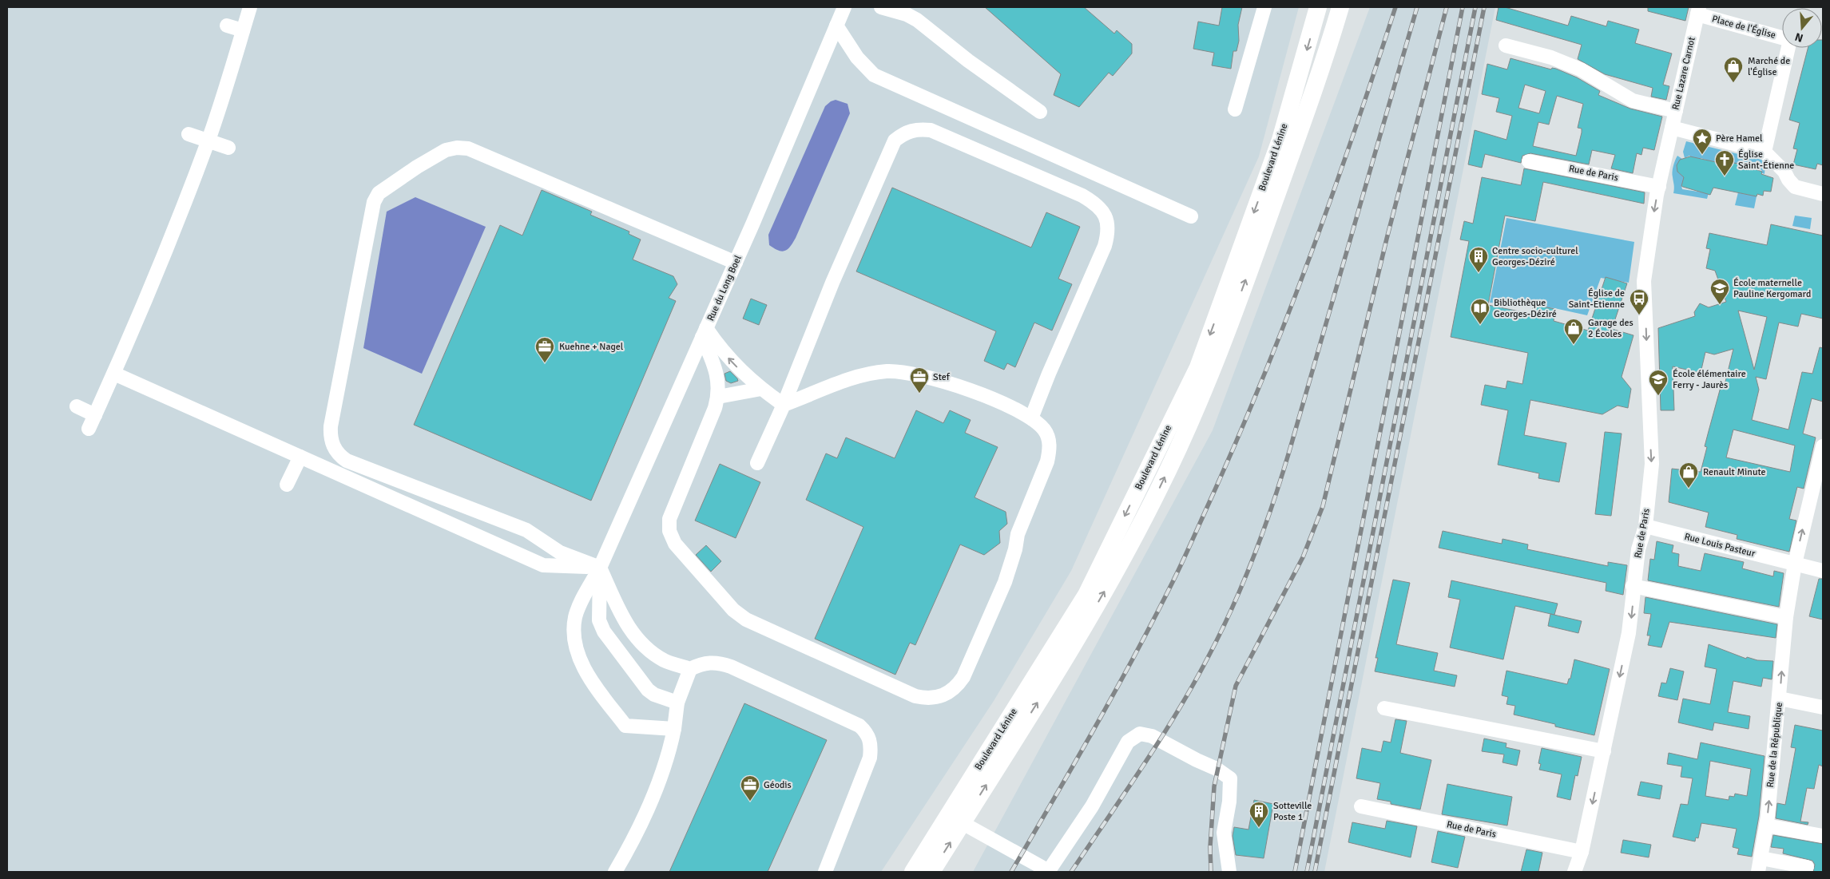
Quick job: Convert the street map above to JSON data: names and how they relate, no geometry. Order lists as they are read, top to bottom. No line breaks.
{"streets":{"main road":["Boulevard Lénine"],"street":["Place de l'Église","Rue Lazare Carnot","Rue de Paris","Rue du Long Boel","Rue Louis Pasteur","Rue de la République"]},"crossings":[["Place de l'Église","Rue Lazare Carnot"],["Rue Lazare Carnot","Rue de Paris"],["Rue de Paris","Rue Louis Pasteur"],["Rue Louis Pasteur","Rue de la République"]],"one_way":["Rue de Paris","Rue de la République"],"places":{"shop":["Marché de l'Église","Garage des 2 Écoles","Renault Minute"],"place":["Père Hamel"],"church":["Église Saint-Étienne"],"building":["Centre socio-culturel Georges-Déziré","Sotteville Poste 1"],"school or university":["École maternelle Pauline Kergomard","École élémentaire Ferry - Jaurès"],"bus stop":["Église de Saint-Etienne"],"library":["Bibliothèque Georges-Déziré"],"office":["Kuehne + Nagel","Stef","Géodis"]},"north":"bottom"}
